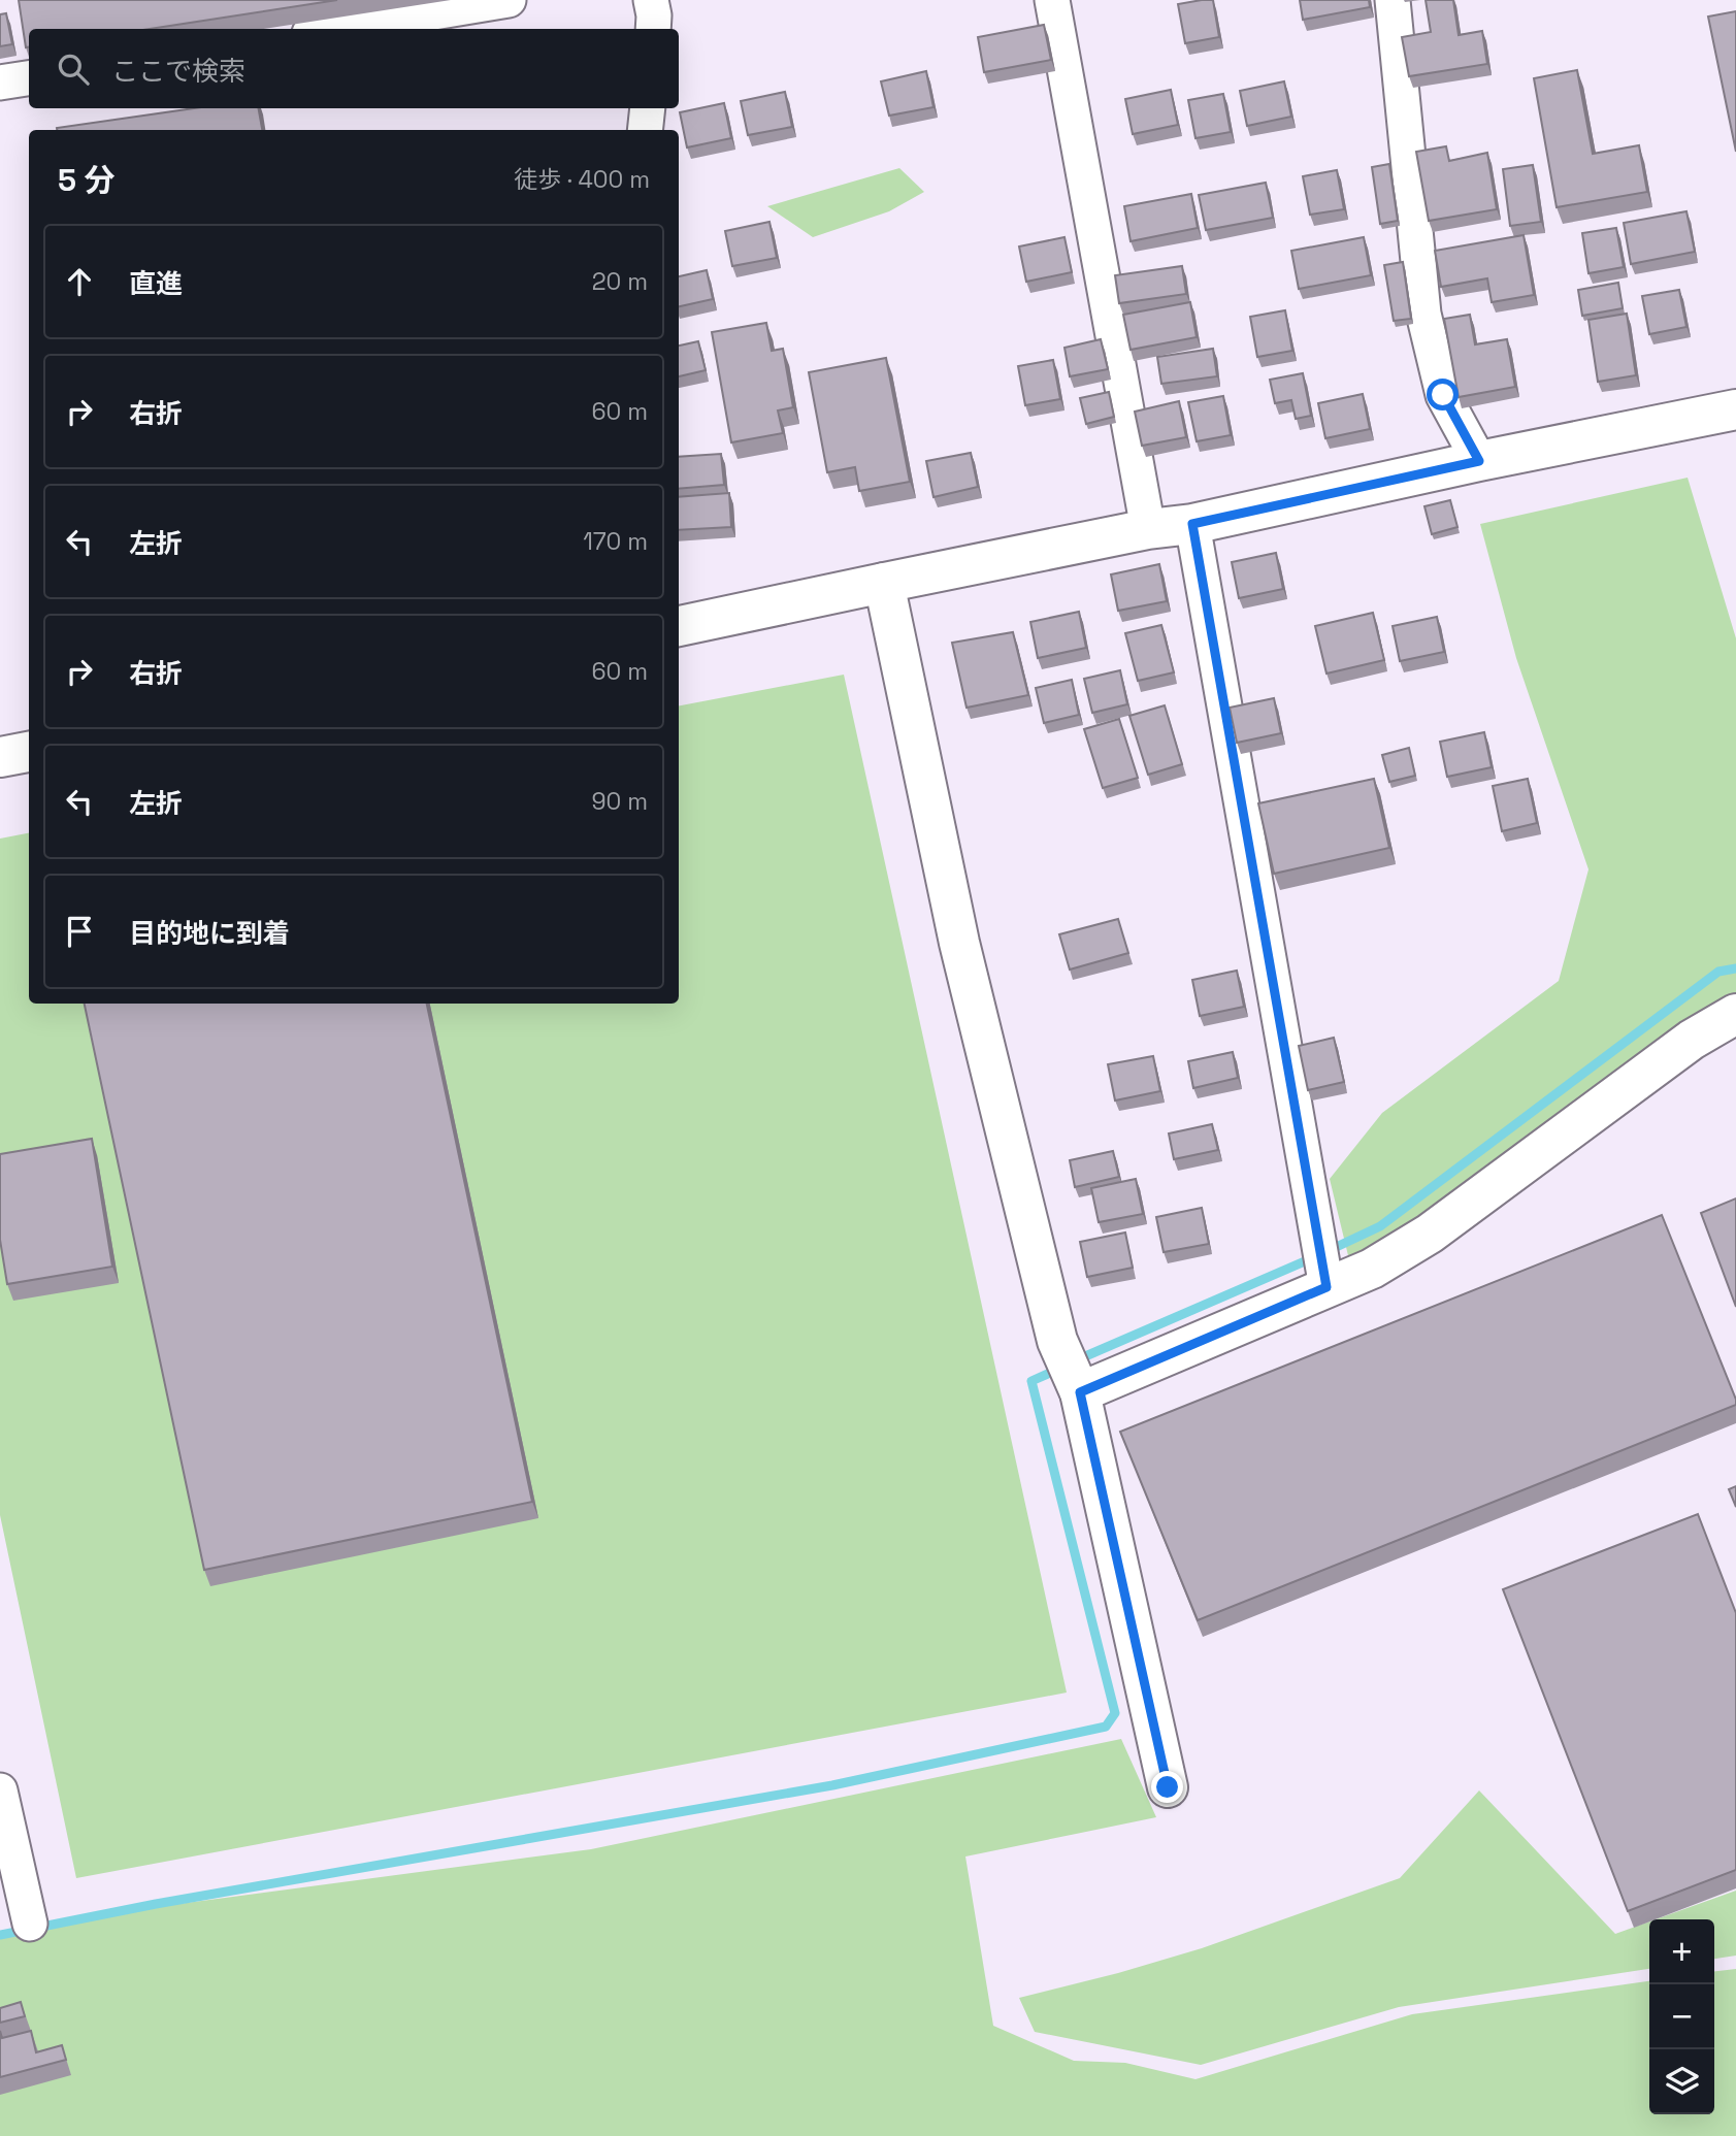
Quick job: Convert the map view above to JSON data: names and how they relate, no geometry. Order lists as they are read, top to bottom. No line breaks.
{"page":{"search":"ここで検索","heading":["5 分","徒歩 · 400 m"],"list":[["直進","20 m"],["右折","60 m"],["左折","170 m"],["右折","60 m"],["左折","90 m"],"目的地に到着"],"map_buttons":["+","−"]}}
